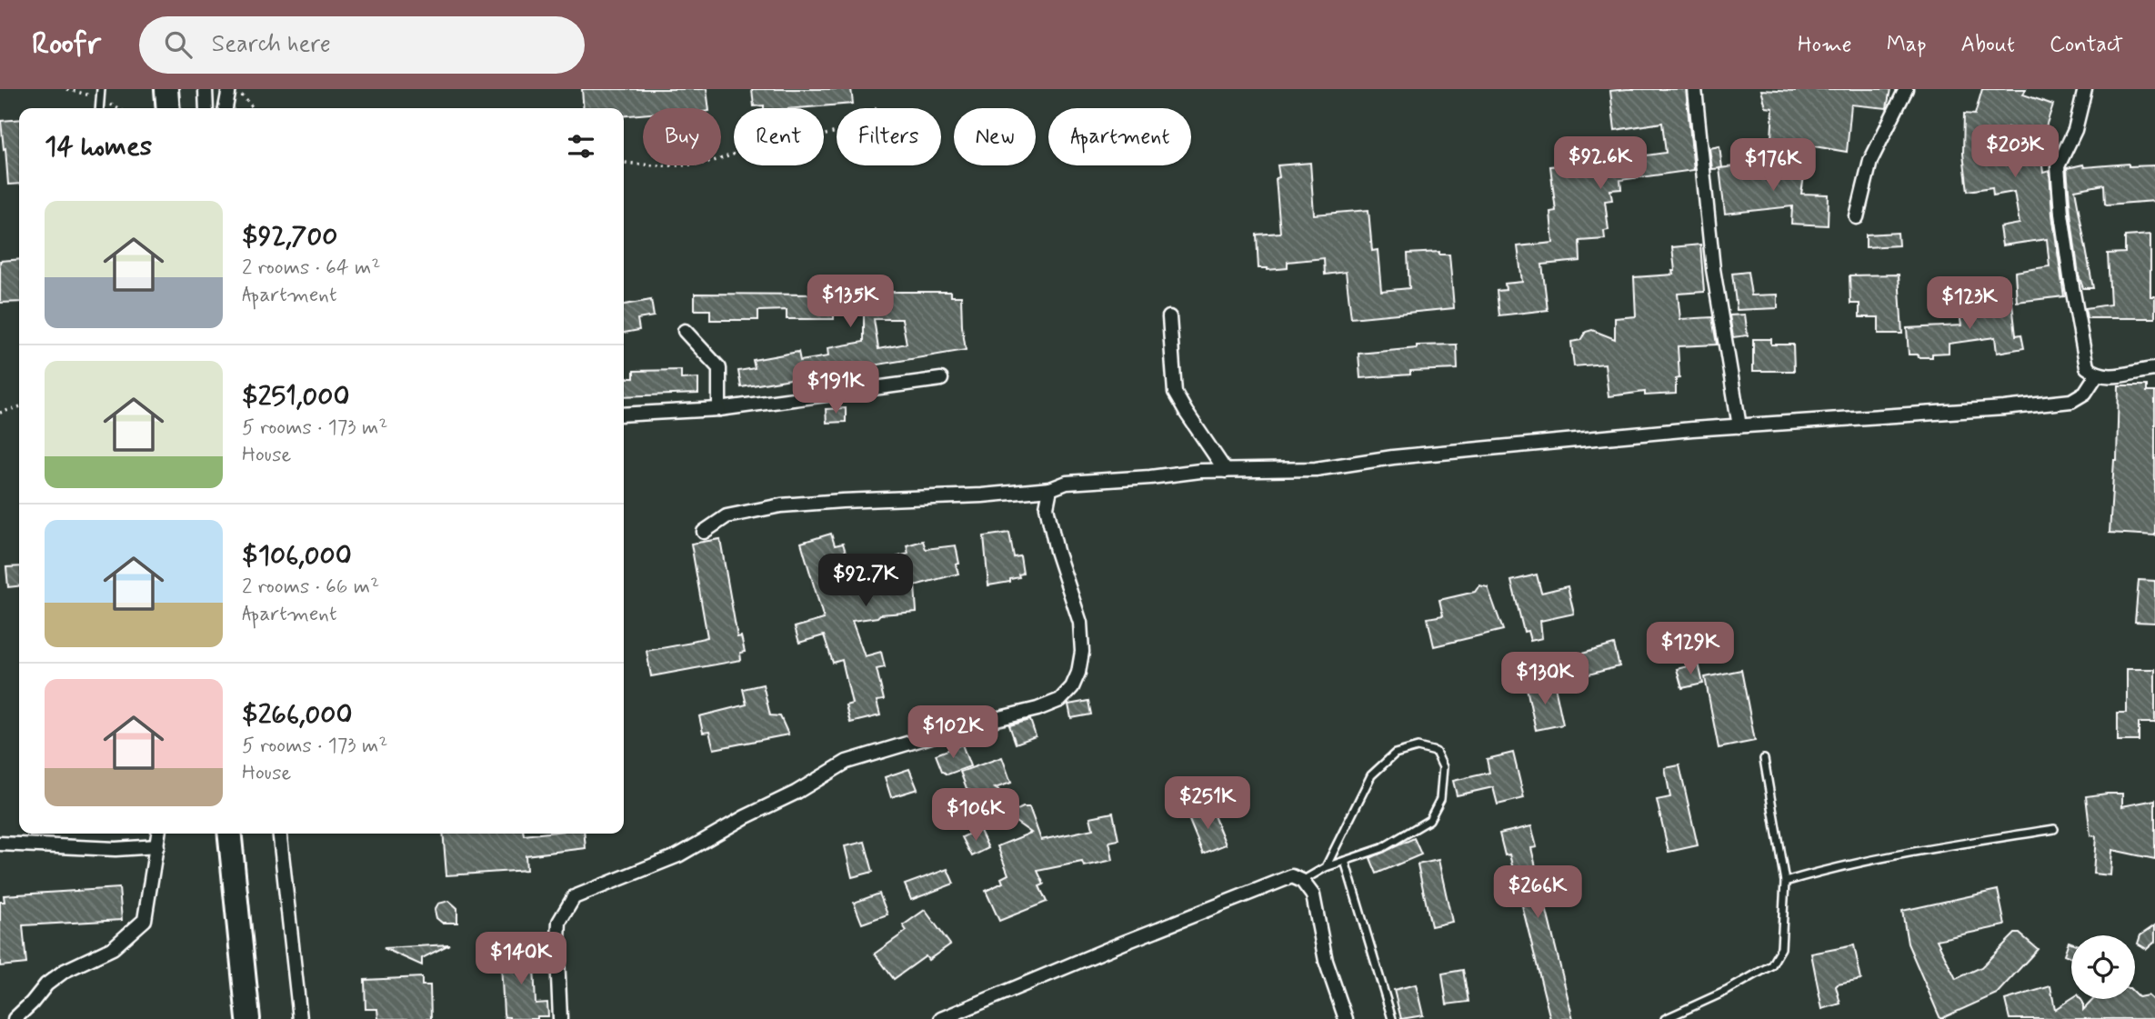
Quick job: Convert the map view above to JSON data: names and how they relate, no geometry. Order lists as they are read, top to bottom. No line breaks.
{"page":{"header":"Roofr","search":"Search here","nav":["Home","Map","About","Contact"],"chip":["Buy","Rent","Filters","New","Apartment"],"heading":"14 homes","price":["$203K","$92.6K","$176K","$135K","$123K","$191K","$92.7K","$129K","$130K","$102K","$251K","$106K","$266K","$140K"],"list":[{"name":"$92,700","note":"2 rooms · 64 m² · Apartment"},{"name":"$251,000","note":"5 rooms · 173 m² · House"},{"name":"$106,000","note":"2 rooms · 66 m² · Apartment"},{"name":"$266,000","note":"5 rooms · 173 m² · House"}]}}
